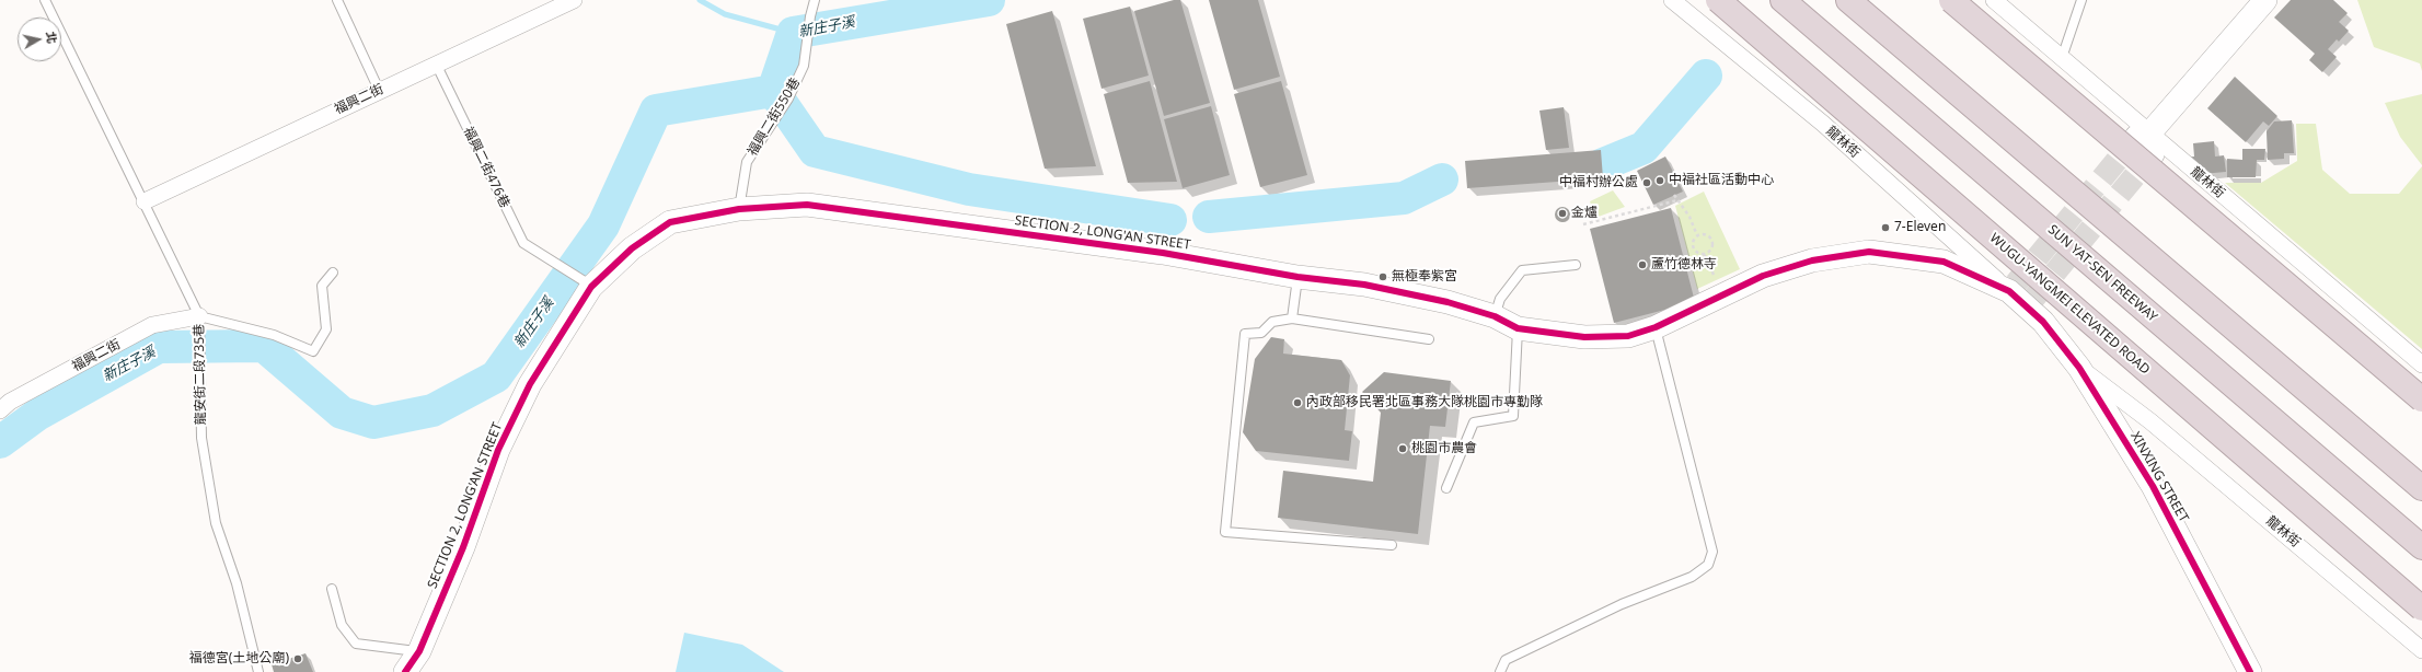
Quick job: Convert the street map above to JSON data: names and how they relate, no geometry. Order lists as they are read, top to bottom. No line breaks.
{"streets":{"highway":["SUN YAT-SEN FREEWAY","WUGU-YANGMEI ELEVATED ROAD"],"street":["福興二街","龍林街","SECTION 2, LONG'AN STREET","XINXING STREET"],"lane":["福興二街550巷","福興二街476巷","龍安街二段735巷"]},"crossings":[["福興二街","福興二街476巷"],["福興二街","龍安街二段735巷"],["福興二街550巷","SECTION 2, LONG'AN STREET"],["龍林街","SECTION 2, LONG'AN STREET"],["龍林街","XINXING STREET"],["福興二街476巷","SECTION 2, LONG'AN STREET"],["SECTION 2, LONG'AN STREET","XINXING STREET"]],"water":["新庄子溪"],"places":["中福社區活動中心","中福村辦公處","金爐","7-Eleven","蘆竹德林寺","無極奉紫宮","內政部移民署北區事務大隊桃園市專勤隊","桃園市農會","福德宮(土地公廟)"],"north":"right"}
